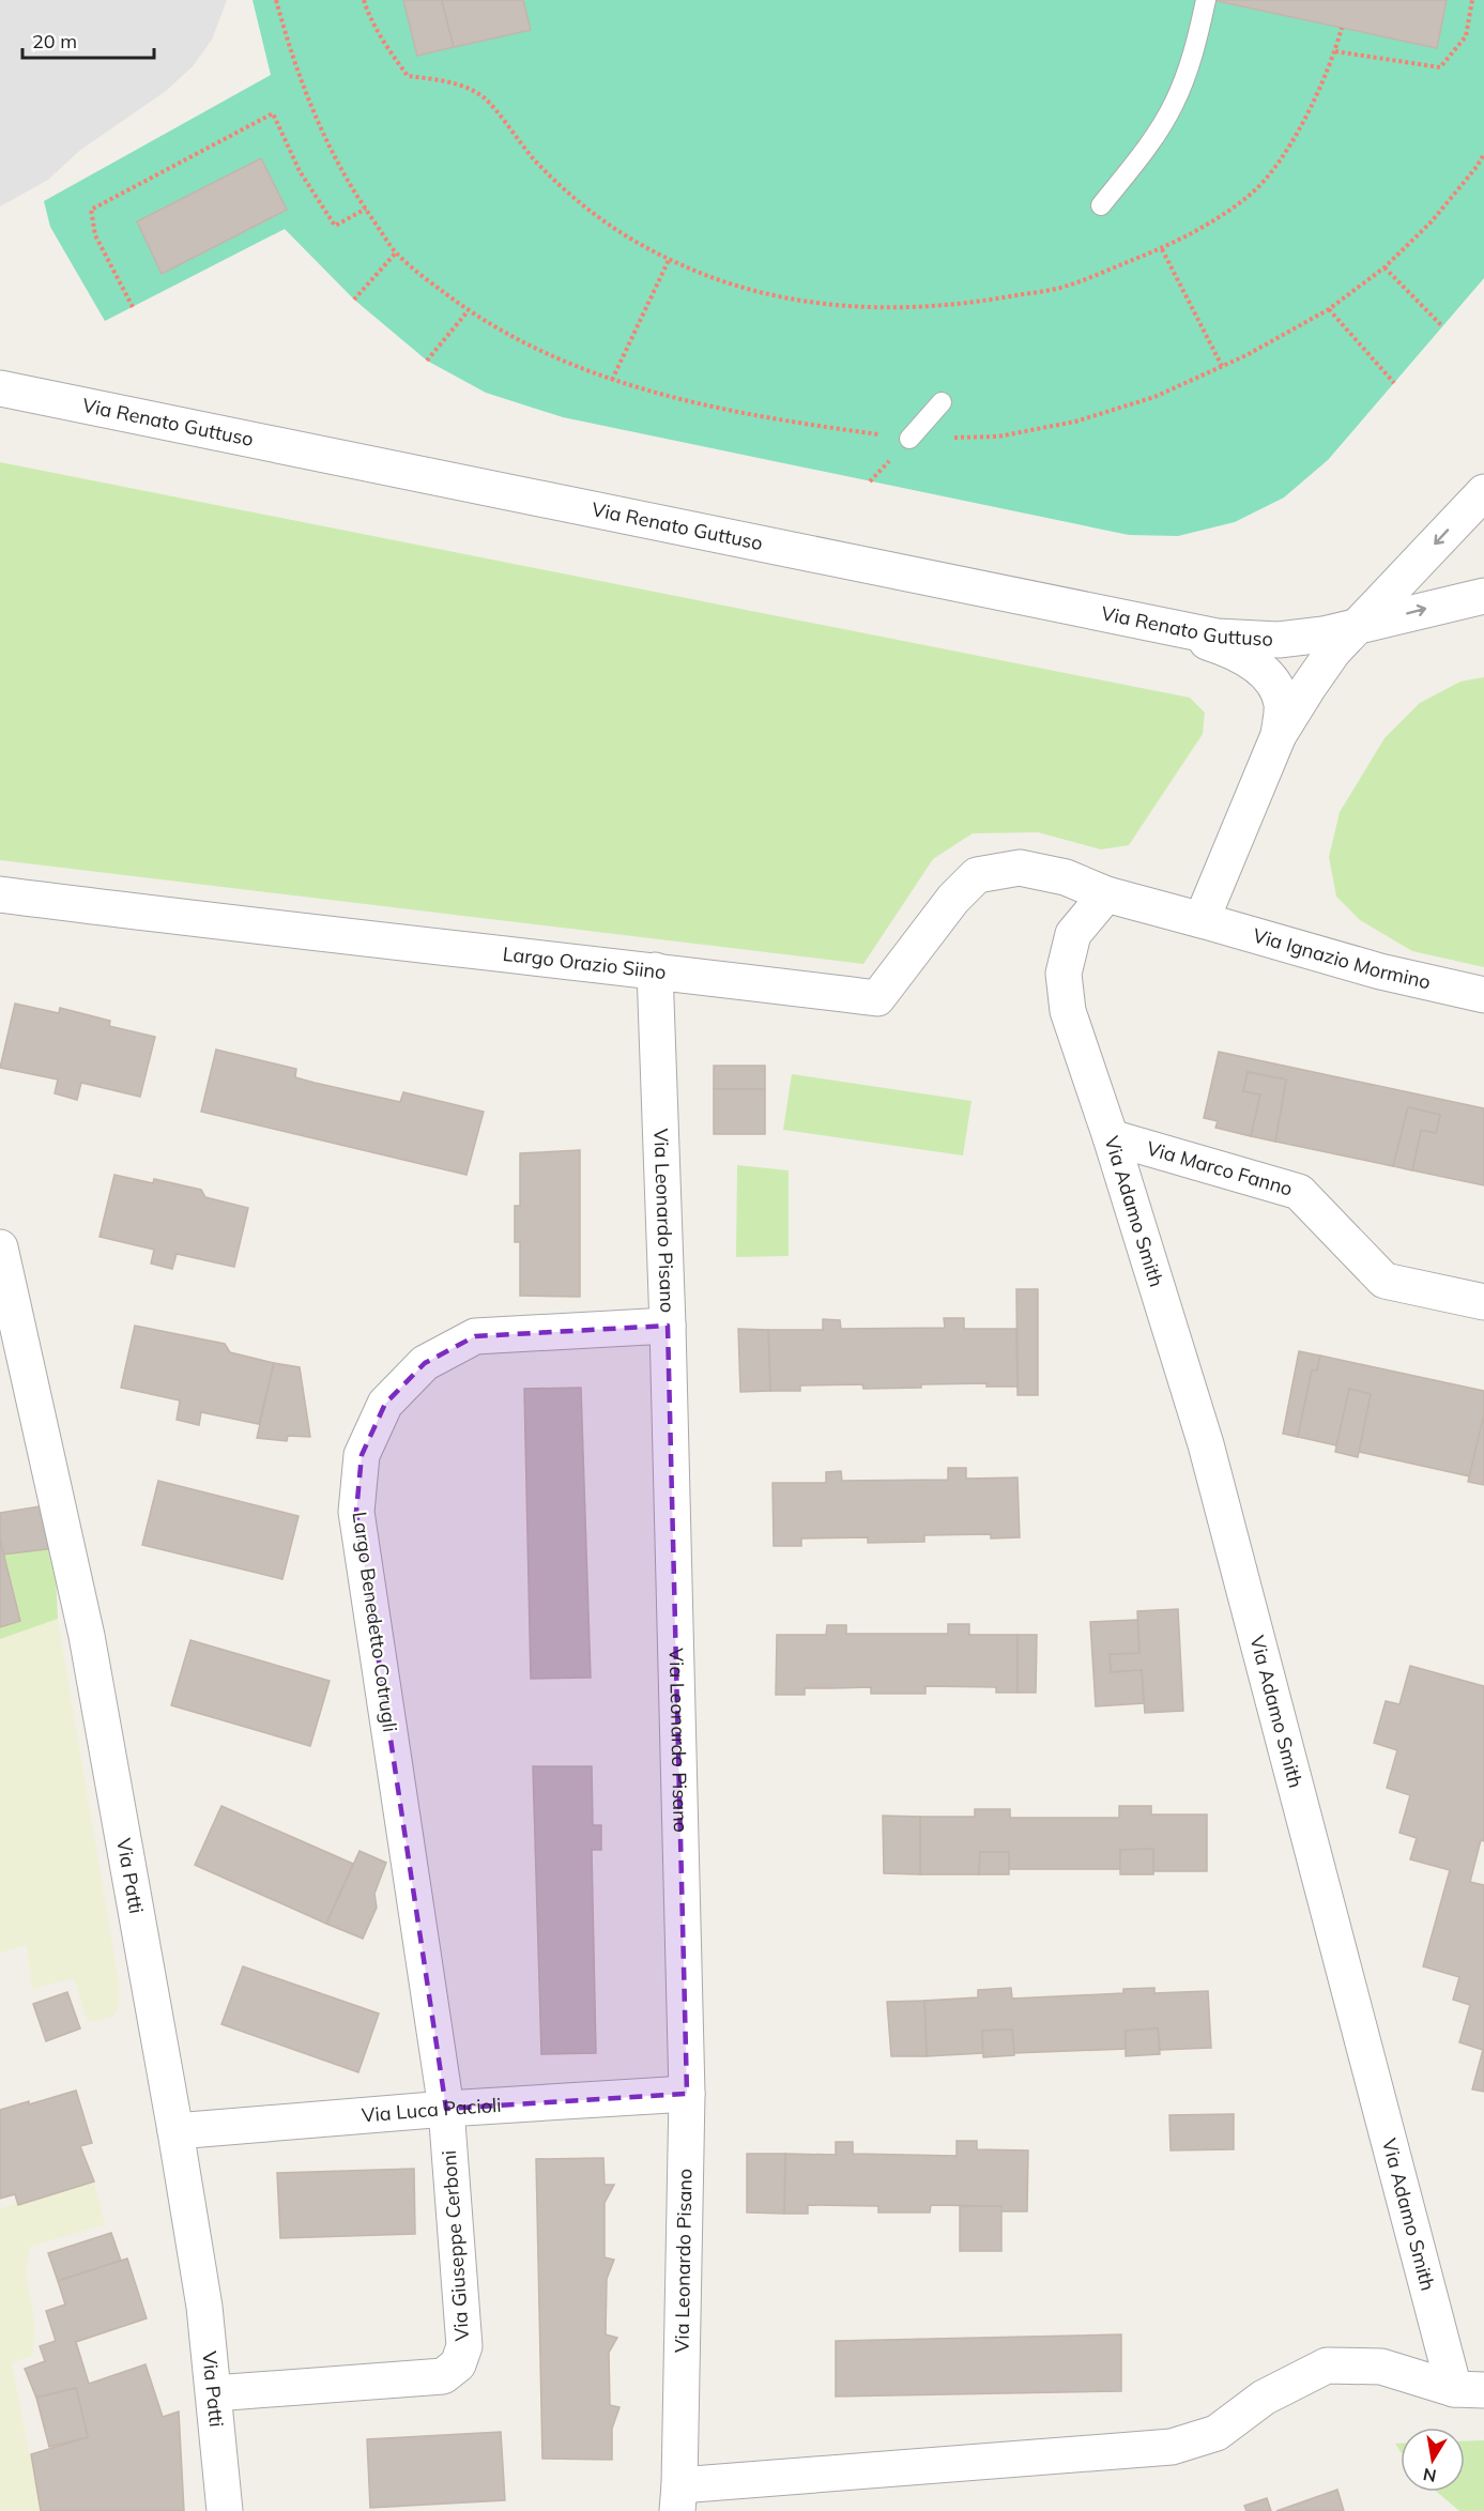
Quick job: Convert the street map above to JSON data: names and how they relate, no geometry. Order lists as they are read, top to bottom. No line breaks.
{"streets":{"street":["Via Renato Guttuso","Via Ignazio Mormino","Largo Orazio Siino","Via Marco Fanno","Via Adamo Smith","Via Leonardo Pisano","Largo Benedetto Cotrugli","Via Patti","Via Luca Pacioli","Via Giuseppe Cerboni"]},"crossings":[["Via Ignazio Mormino","Largo Orazio Siino"],["Via Ignazio Mormino","Via Adamo Smith"],["Largo Orazio Siino","Via Adamo Smith"],["Largo Orazio Siino","Via Leonardo Pisano"],["Via Marco Fanno","Via Adamo Smith"],["Via Leonardo Pisano","Largo Benedetto Cotrugli"],["Via Leonardo Pisano","Via Luca Pacioli"],["Largo Benedetto Cotrugli","Via Luca Pacioli"],["Largo Benedetto Cotrugli","Via Giuseppe Cerboni"],["Via Patti","Via Luca Pacioli"],["Via Patti","Via Giuseppe Cerboni"],["Via Luca Pacioli","Via Giuseppe Cerboni"]],"scale_bar":"20 m","north":"bottom"}
